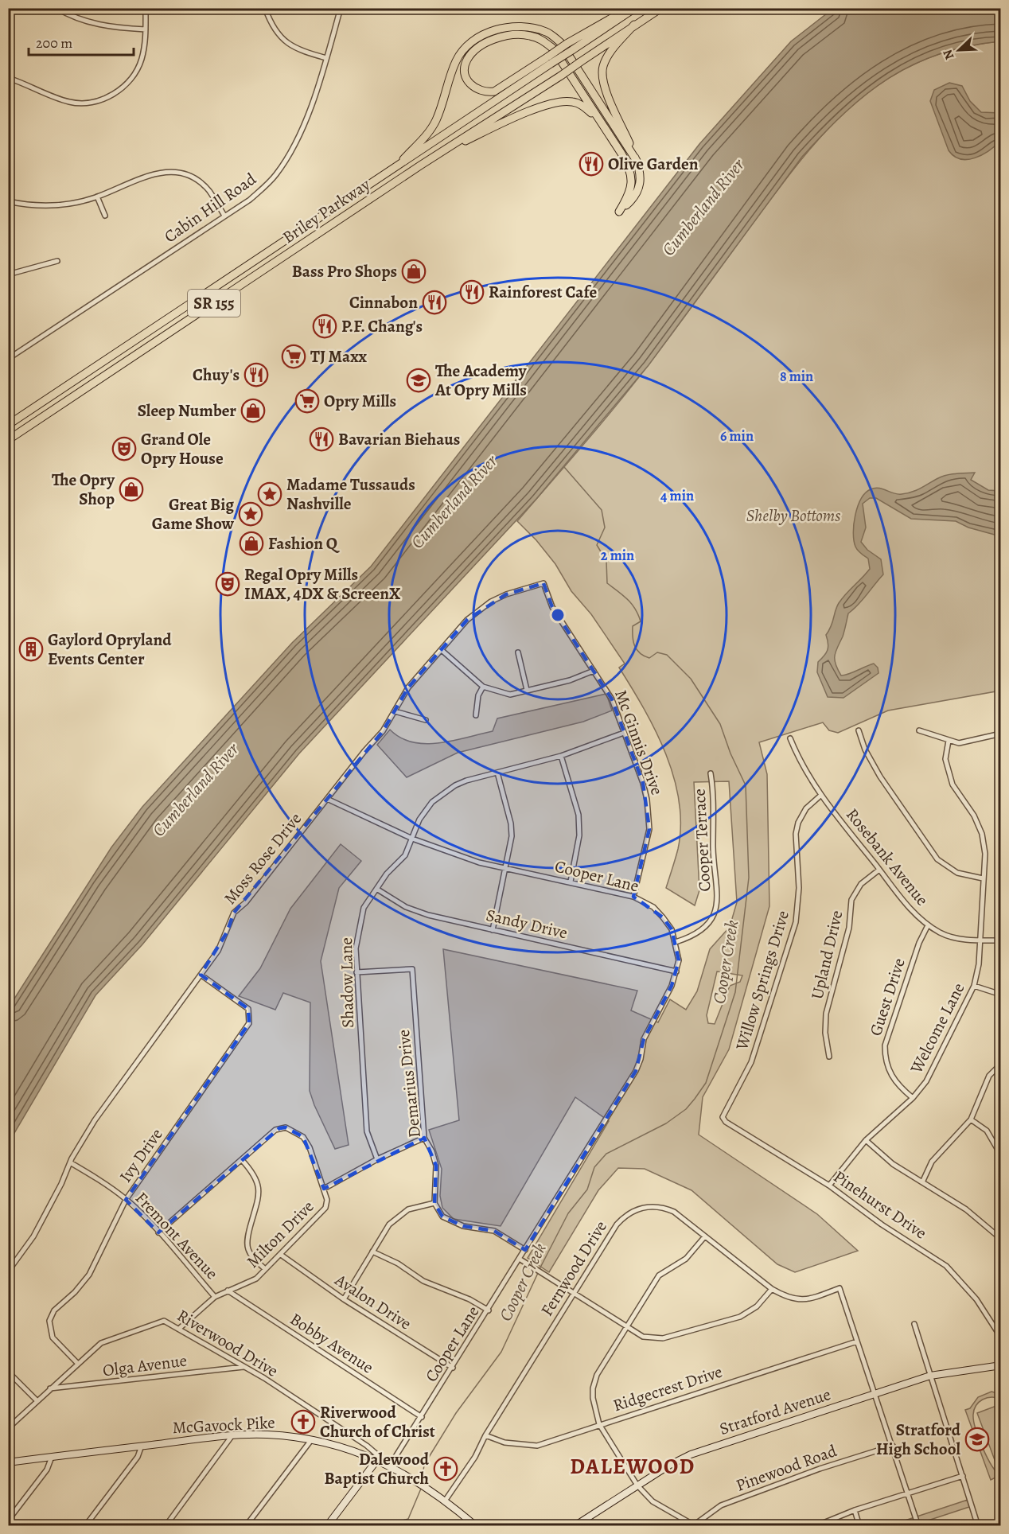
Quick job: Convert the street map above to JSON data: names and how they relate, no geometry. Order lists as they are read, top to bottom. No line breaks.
{"streets":{"highway":["Briley Parkway","SR 155"],"street":["Cabin Hill Road","Mc Ginnis Drive","Cooper Terrace","Rosebank Avenue","Moss Rose Drive","Cooper Lane","Sandy Drive","Upland Drive","Willow Springs Drive","Shadow Lane","Guest Drive","Welcome Lane","Demarius Drive","Ivy Drive","Pinehurst Drive","Milton Drive","Fremont Avenue","Fernwood Drive","Avalon Drive","Riverwood Drive","Bobby Avenue","Olga Avenue","Ridgecrest Drive","Stratford Avenue","McGavock Pike","Pinewood Road"]},"crossings":[["Mc Ginnis Drive","Moss Rose Drive"],["Mc Ginnis Drive","Cooper Lane"],["Mc Ginnis Drive","Shadow Lane"],["Cooper Terrace","Cooper Lane"],["Rosebank Avenue","Upland Drive"],["Rosebank Avenue","Willow Springs Drive"],["Rosebank Avenue","Guest Drive"],["Rosebank Avenue","Welcome Lane"],["Moss Rose Drive","Cooper Lane"],["Moss Rose Drive","Ivy Drive"],["Moss Rose Drive","Fremont Avenue"],["Cooper Lane","Sandy Drive"],["Cooper Lane","Shadow Lane"],["Cooper Lane","Avalon Drive"],["Cooper Lane","Bobby Avenue"],["Cooper Lane","McGavock Pike"],["Sandy Drive","Shadow Lane"],["Willow Springs Drive","Pinehurst Drive"],["Shadow Lane","Demarius Drive"],["Guest Drive","Welcome Lane"],["Welcome Lane","Pinehurst Drive"],["Ivy Drive","Fremont Avenue"],["Ivy Drive","Riverwood Drive"],["Milton Drive","Fremont Avenue"],["Milton Drive","Avalon Drive"],["Milton Drive","Riverwood Drive"],["Milton Drive","Bobby Avenue"],["Fernwood Drive","Ridgecrest Drive"],["Fernwood Drive","McGavock Pike"],["Riverwood Drive","Olga Avenue"],["Riverwood Drive","McGavock Pike"]],"districts":["DALEWOOD"],"water":["Cumberland River","Cooper Creek"],"parks":["Shelby Bottoms"],"places":{"restaurant":["Olive Garden","Rainforest Cafe","Cinnabon","P.F. Chang's","Chuy's","Bavarian Biehaus"],"shop":["Bass Pro Shops","Sleep Number","The Opry Shop","Fashion Q"],"supermarket":["TJ Maxx","Opry Mills"],"school or university":["The Academy At Opry Mills","Stratford High School"],"theatre":["Grand Ole Opry House","Regal Opry Mills IMAX, 4DX & ScreenX"],"place":["Madame Tussauds Nashville","Great Big Game Show"],"building":["Gaylord Opryland Events Center"],"church":["Riverwood Church of Christ","Dalewood Baptist Church"]},"scale_bar":"200 m","north":"bottom left","rings":["8 min","6 min","4 min","2 min"]}
